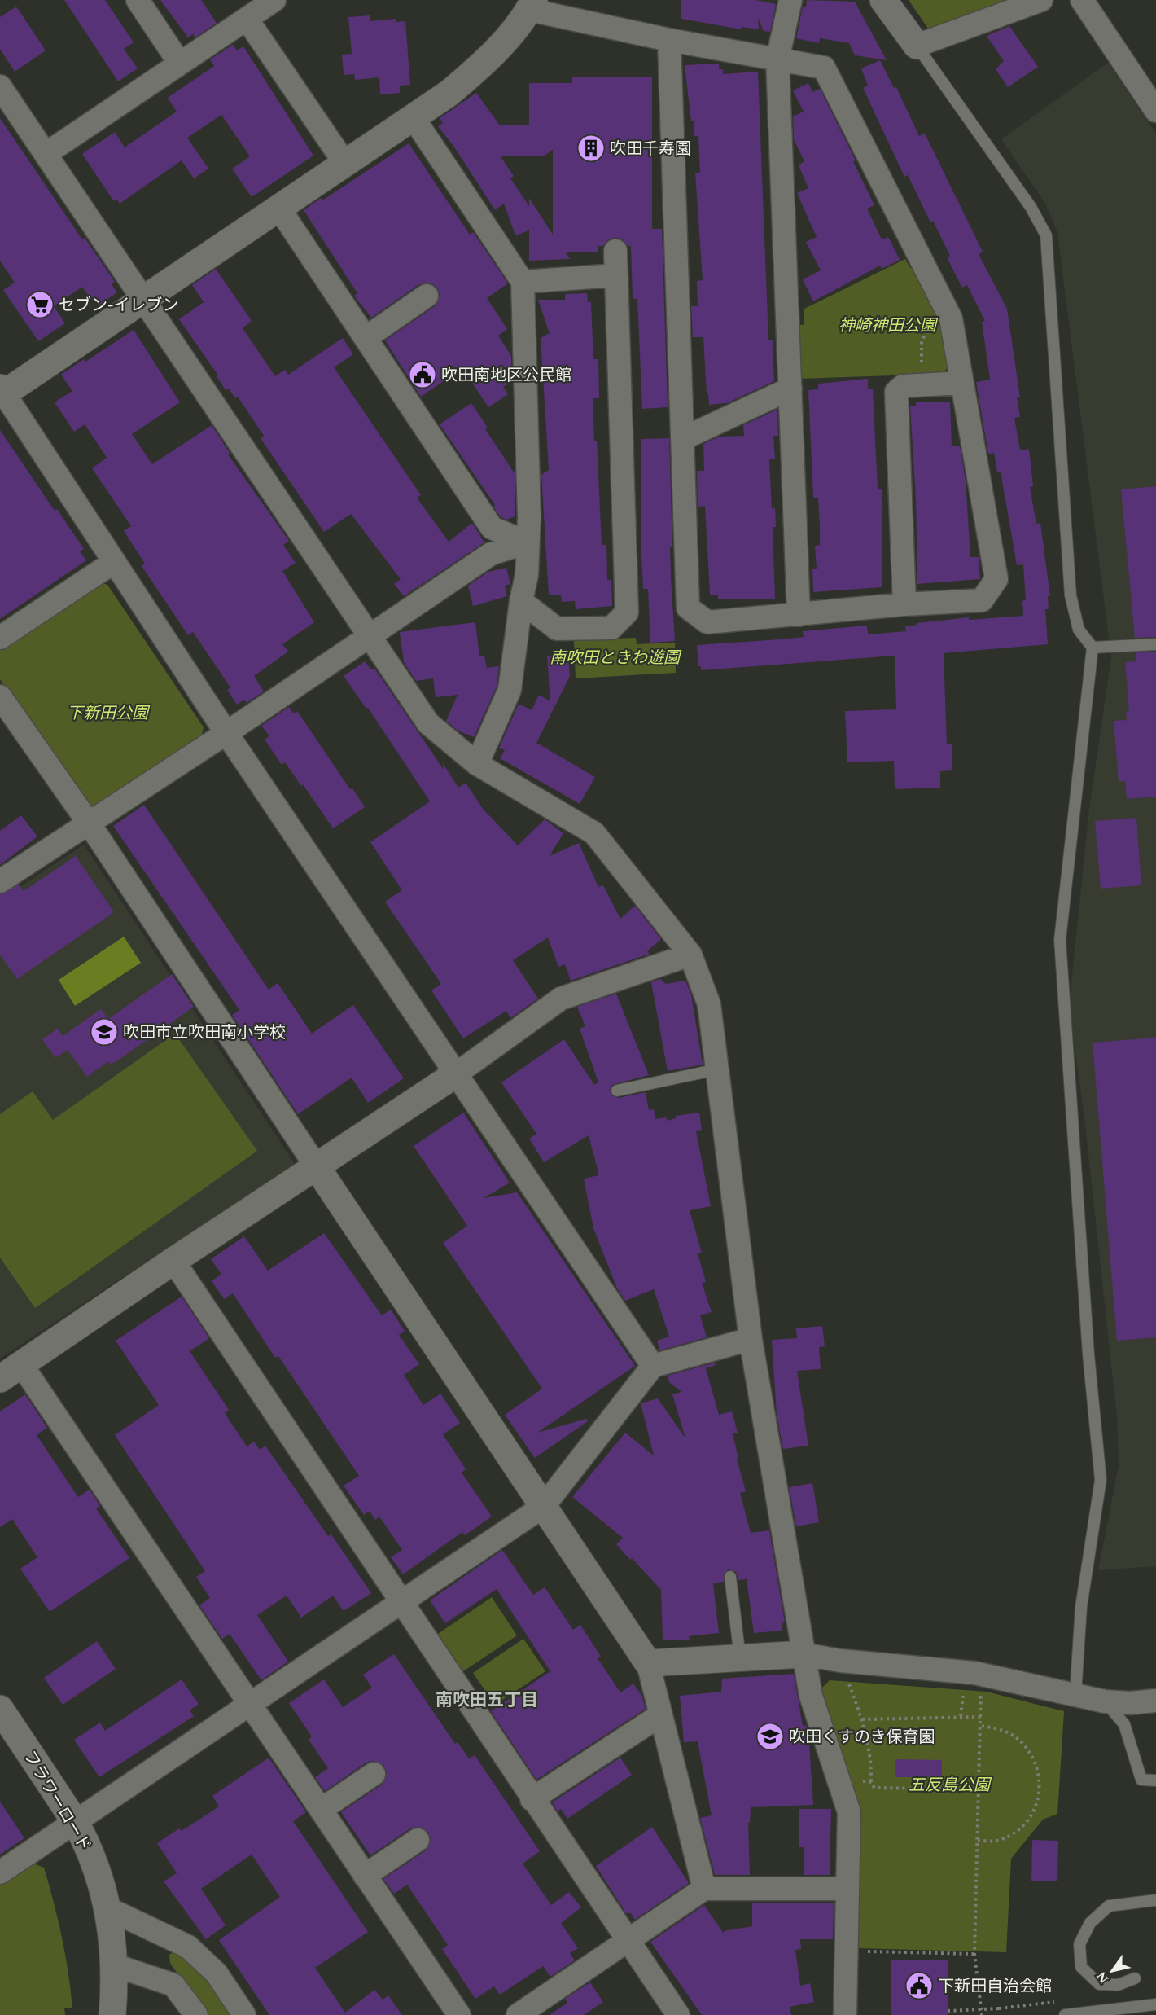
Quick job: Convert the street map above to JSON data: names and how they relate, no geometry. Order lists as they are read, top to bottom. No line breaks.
{"streets":{"street":["フラワーロード"]},"districts":["南吹田五丁目"],"parks":["神崎神田公園","南吹田ときわ遊園","下新田公園","五反島公園"],"places":{"building":["吹田千寿園"],"supermarket":["セブン-イレブン"],"public building":["吹田南地区公民館","下新田自治会館"],"school or university":["吹田市立吹田南小学校","吹田くすのき保育園"]},"north":"bottom left"}
